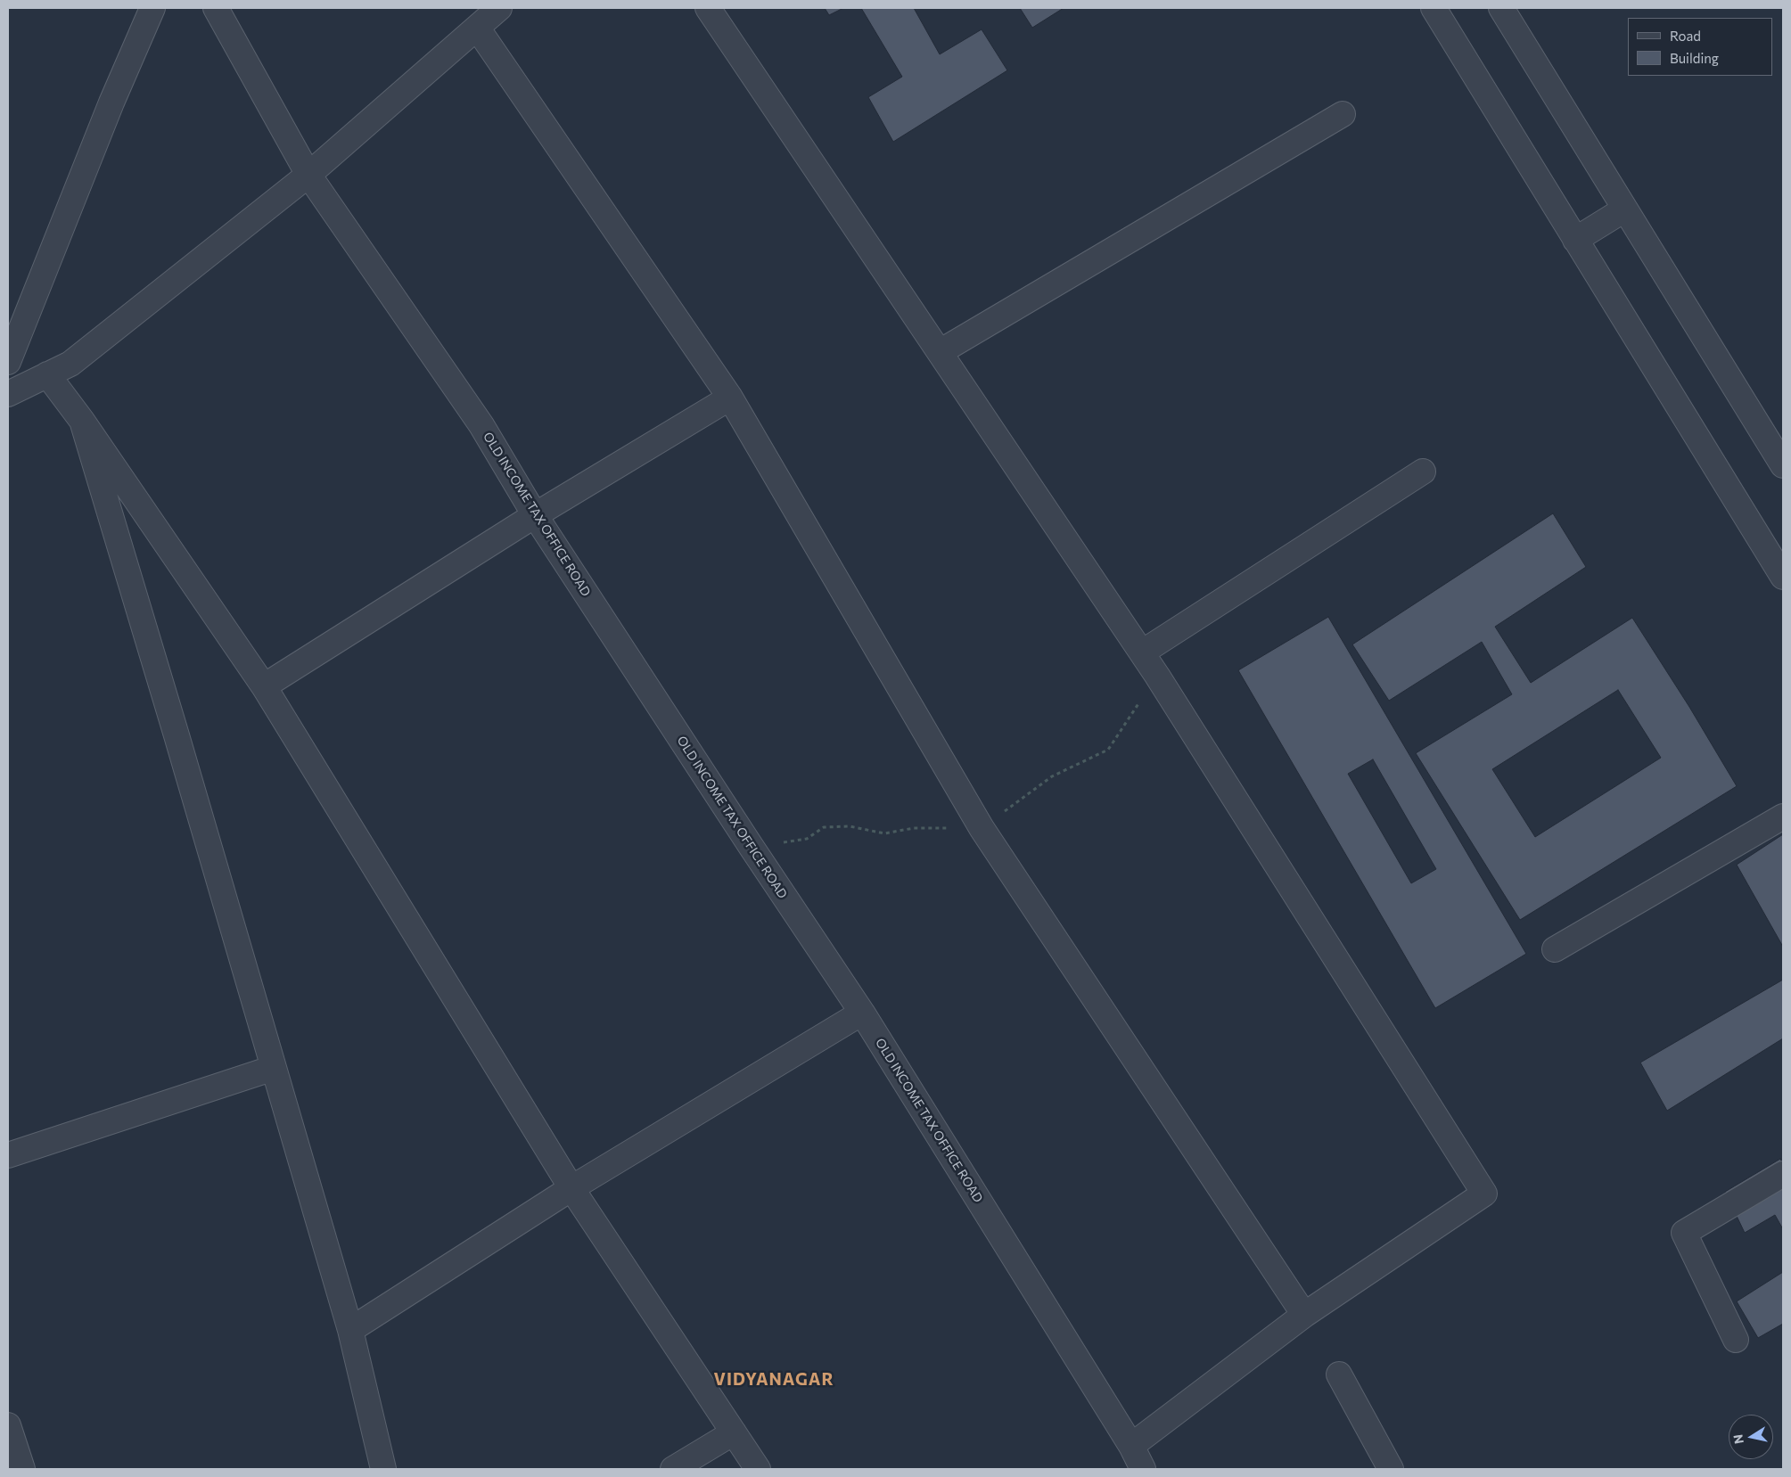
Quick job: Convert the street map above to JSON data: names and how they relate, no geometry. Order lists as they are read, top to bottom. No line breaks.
{"streets":{"street":["OLD INCOME TAX OFFICE ROAD"]},"districts":["VIDYANAGAR"],"legend":["Road","Building"],"north":"left"}
